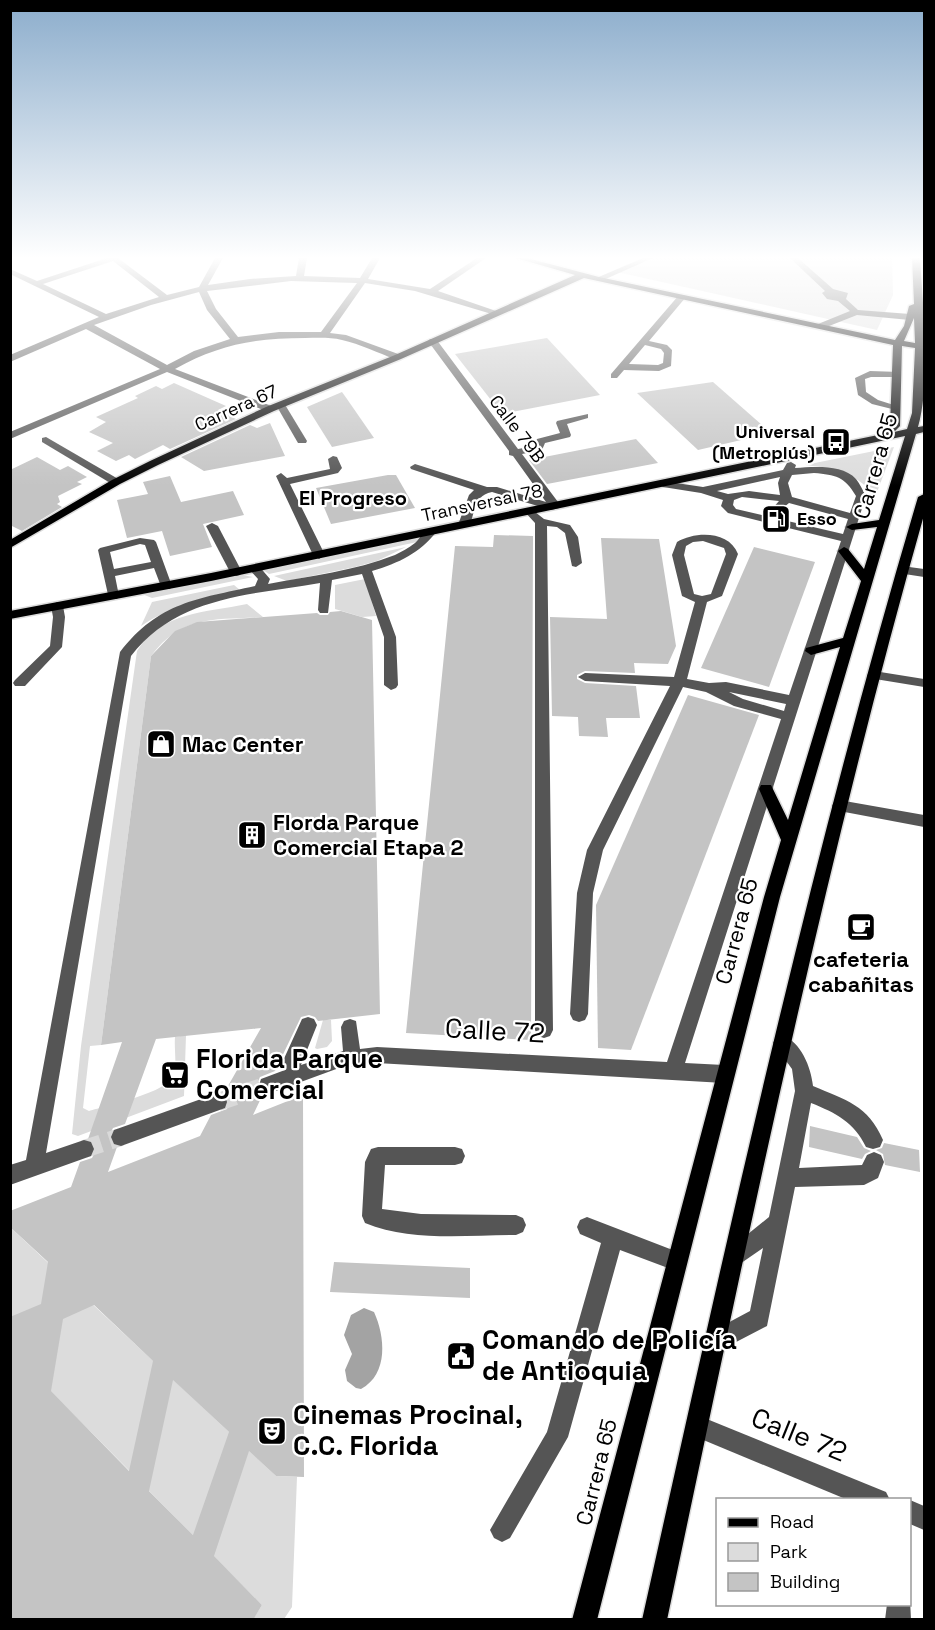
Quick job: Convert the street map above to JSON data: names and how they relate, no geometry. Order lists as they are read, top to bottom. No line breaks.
{"streets":{"main road":["Carrera 67","Carrera 65","Transversal 78"],"street":["Calle 79B","Calle 72"]},"crossings":[["Carrera 67","Calle 79B"],["Calle 79B","Transversal 78"],["Carrera 65","Transversal 78"],["Carrera 65","Calle 72"]],"districts":["El Progreso"],"places":{"bus stop":["Universal (Metroplús)"],"fuel station":["Esso"],"shop":["Mac Center"],"building":["Florda Parque Comercial Etapa 2"],"cafe":["cafeteria cabañitas"],"supermarket":["Florida Parque Comercial"],"public building":["Comando de Policía de Antioquia"],"theatre":["Cinemas Procinal, C.C. Florida"]},"legend":["Road","Park","Building"]}
